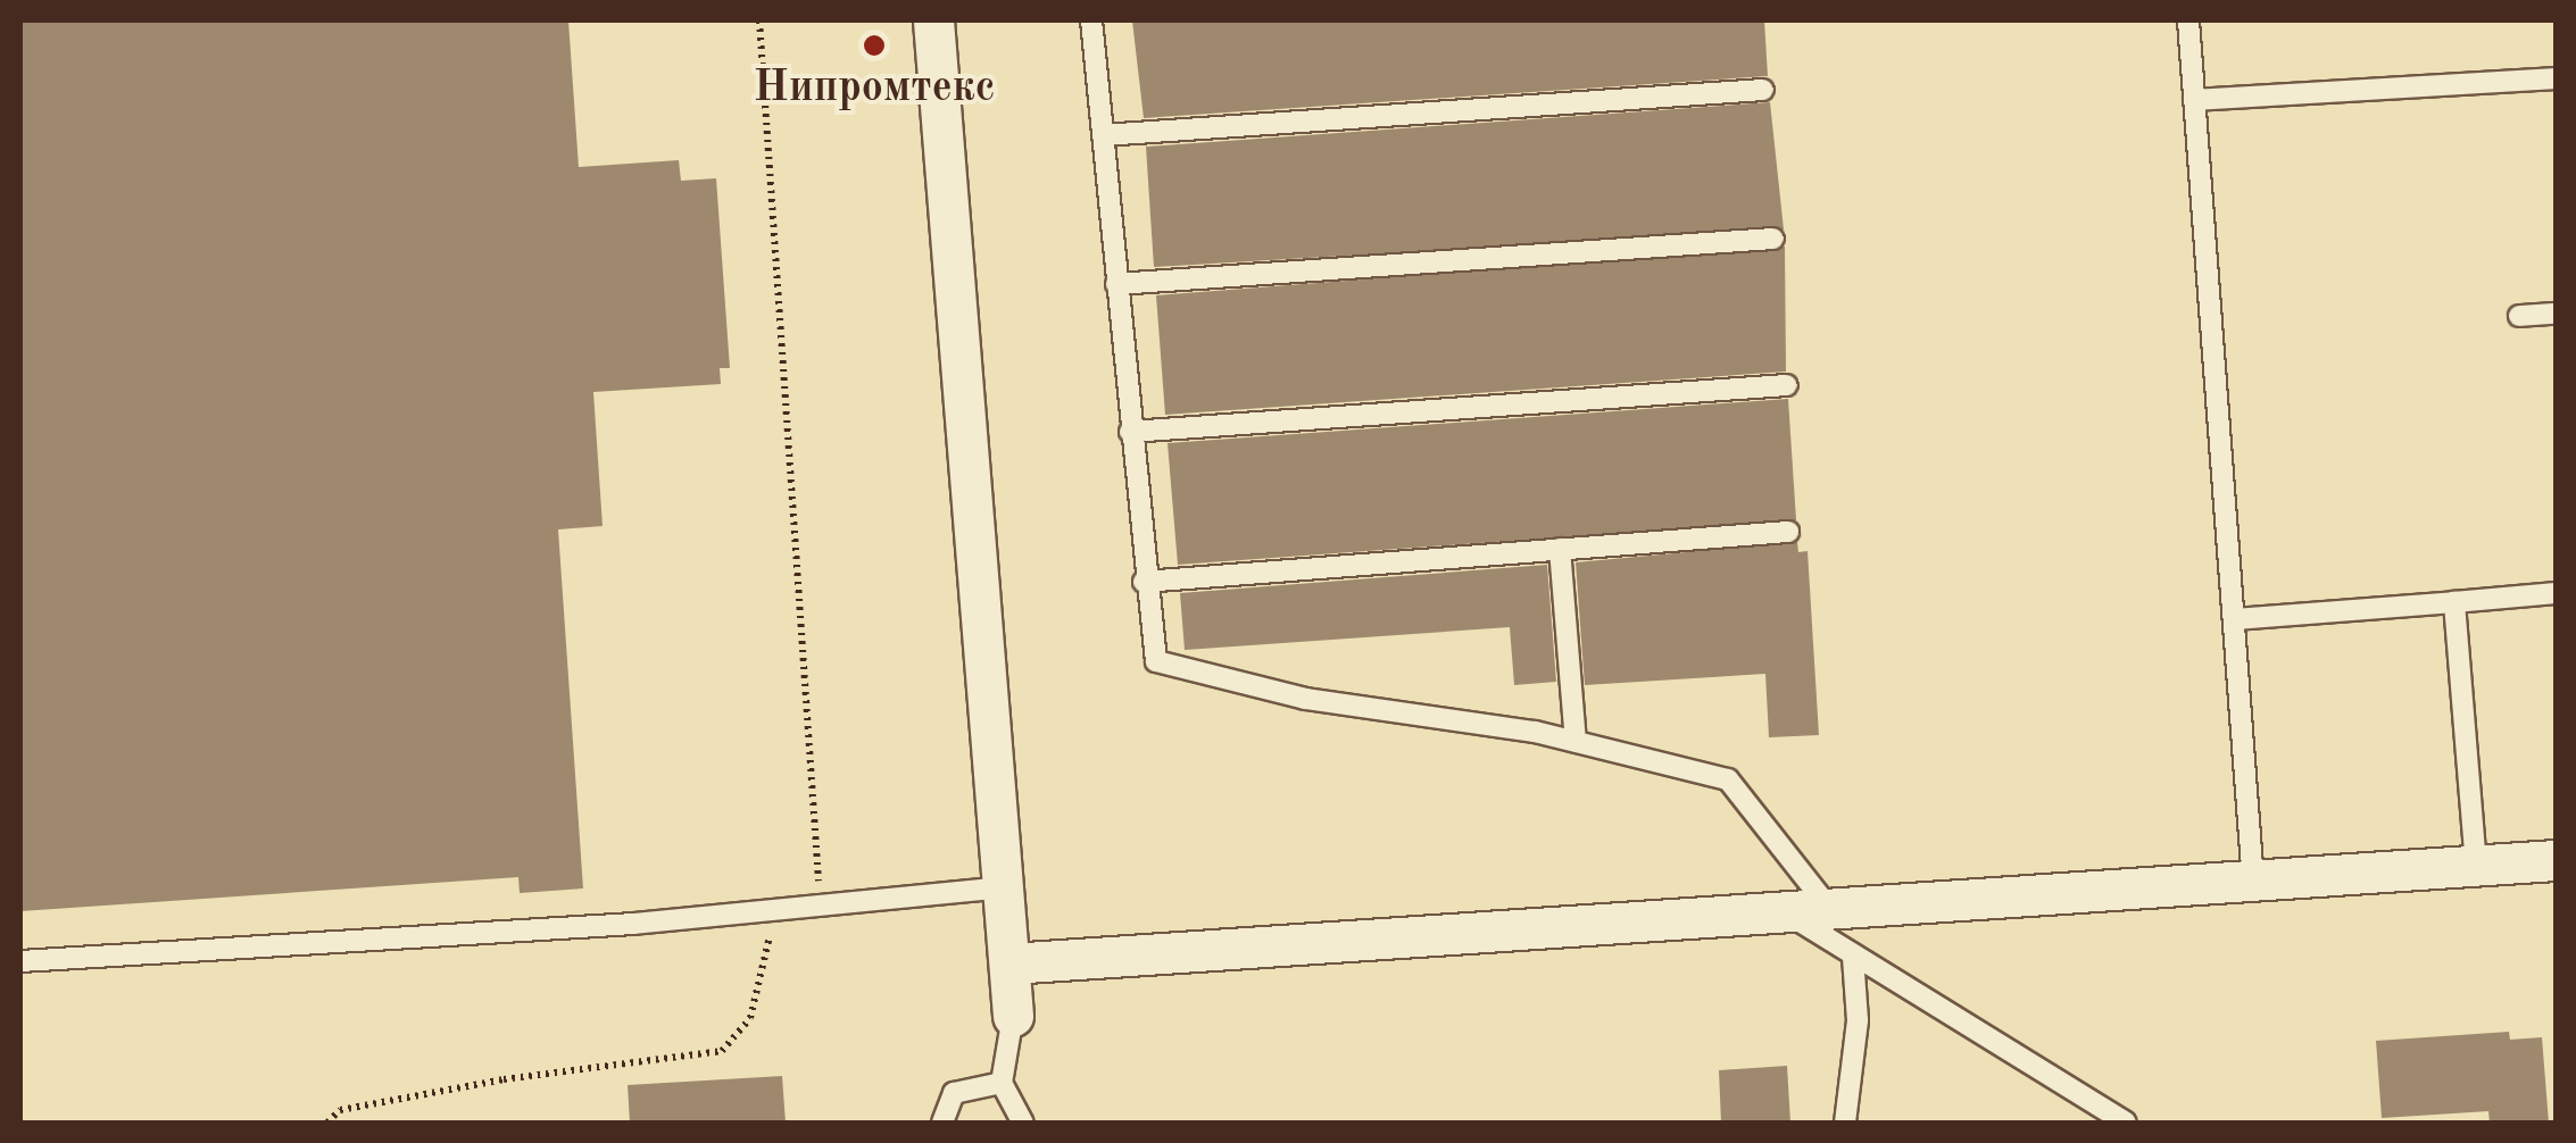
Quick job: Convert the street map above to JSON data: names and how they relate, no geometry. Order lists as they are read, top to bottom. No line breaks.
{"places":["Нипромтекс"]}
